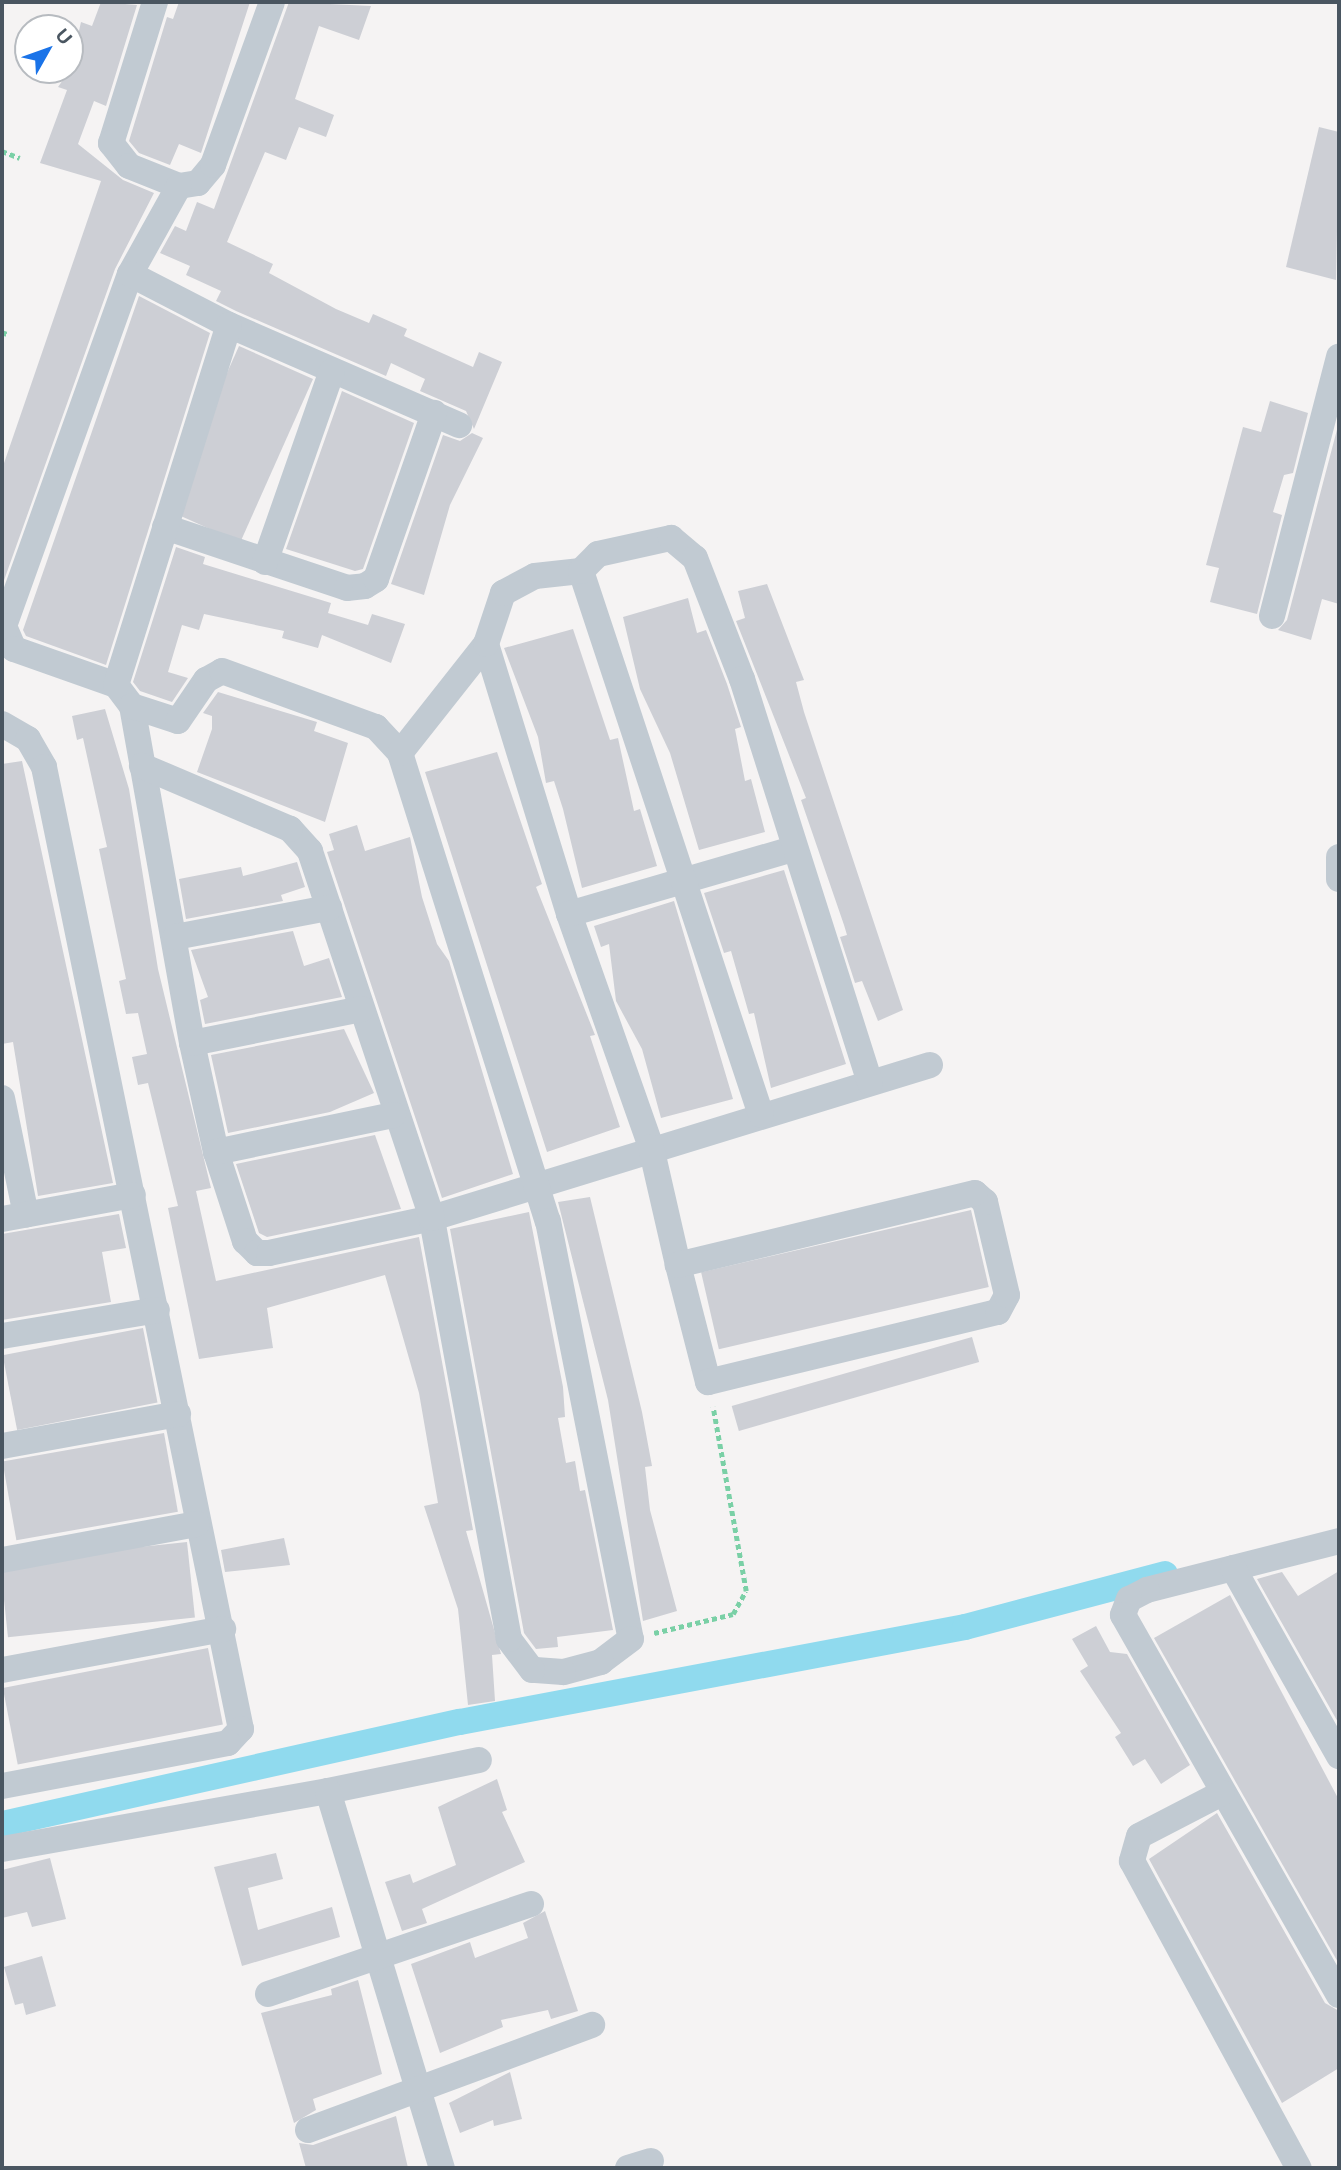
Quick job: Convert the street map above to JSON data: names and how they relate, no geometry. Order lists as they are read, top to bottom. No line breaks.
{"north":"top right"}
